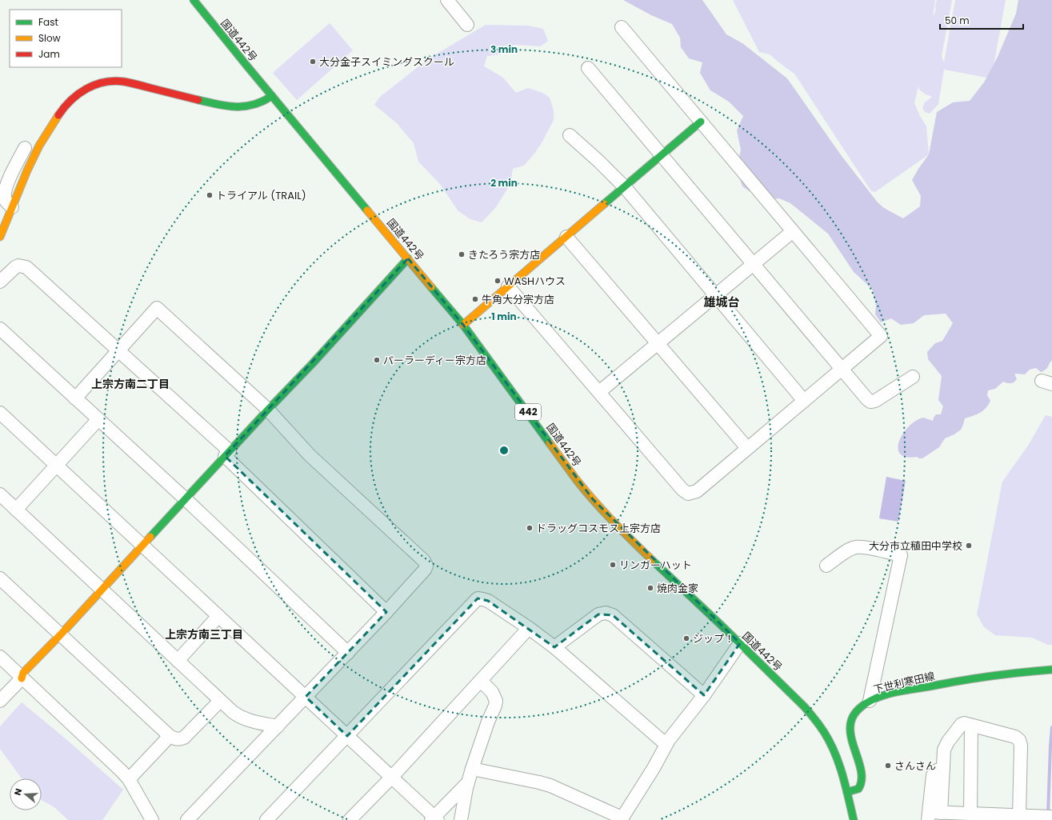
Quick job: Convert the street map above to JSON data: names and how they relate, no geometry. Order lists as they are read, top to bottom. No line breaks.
{"streets":{"main road":["国道442号","442","下世利寒田線"]},"crossings":[["国道442号","下世利寒田線"]],"districts":["雄城台","上宗方南二丁目","上宗方南三丁目"],"places":["大分金子スイミングスクール","トライアル (TRAIL)","きたろう宗方店","WASHハウス","牛角大分宗方店","パーラーディー宗方店","ドラッグコスモス上宗方店","大分市立稙田中学校","リンガーハット","焼肉金家","ジップ！","さんさん"],"legend":["Fast","Slow","Jam"],"scale_bar":"50 m","north":"left","rings":["3 min","2 min","1 min"]}
